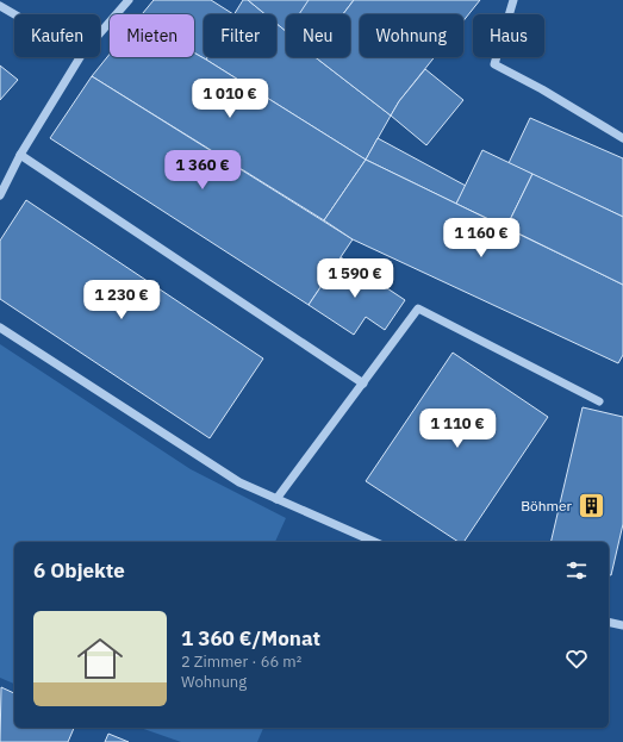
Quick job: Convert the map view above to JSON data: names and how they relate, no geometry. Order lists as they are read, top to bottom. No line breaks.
{"places":{"building":["Böhmer"]},"page":{"chip":["Kaufen","Mieten","Filter","Neu","Wohnung","Haus"],"price":["1 010 €","1 360 €","1 160 €","1 590 €","1 230 €","1 110 €"],"heading":"6 Objekte","list":[{"name":"1 360 €/Monat","note":"2 Zimmer · 66 m² · Wohnung"}]}}
